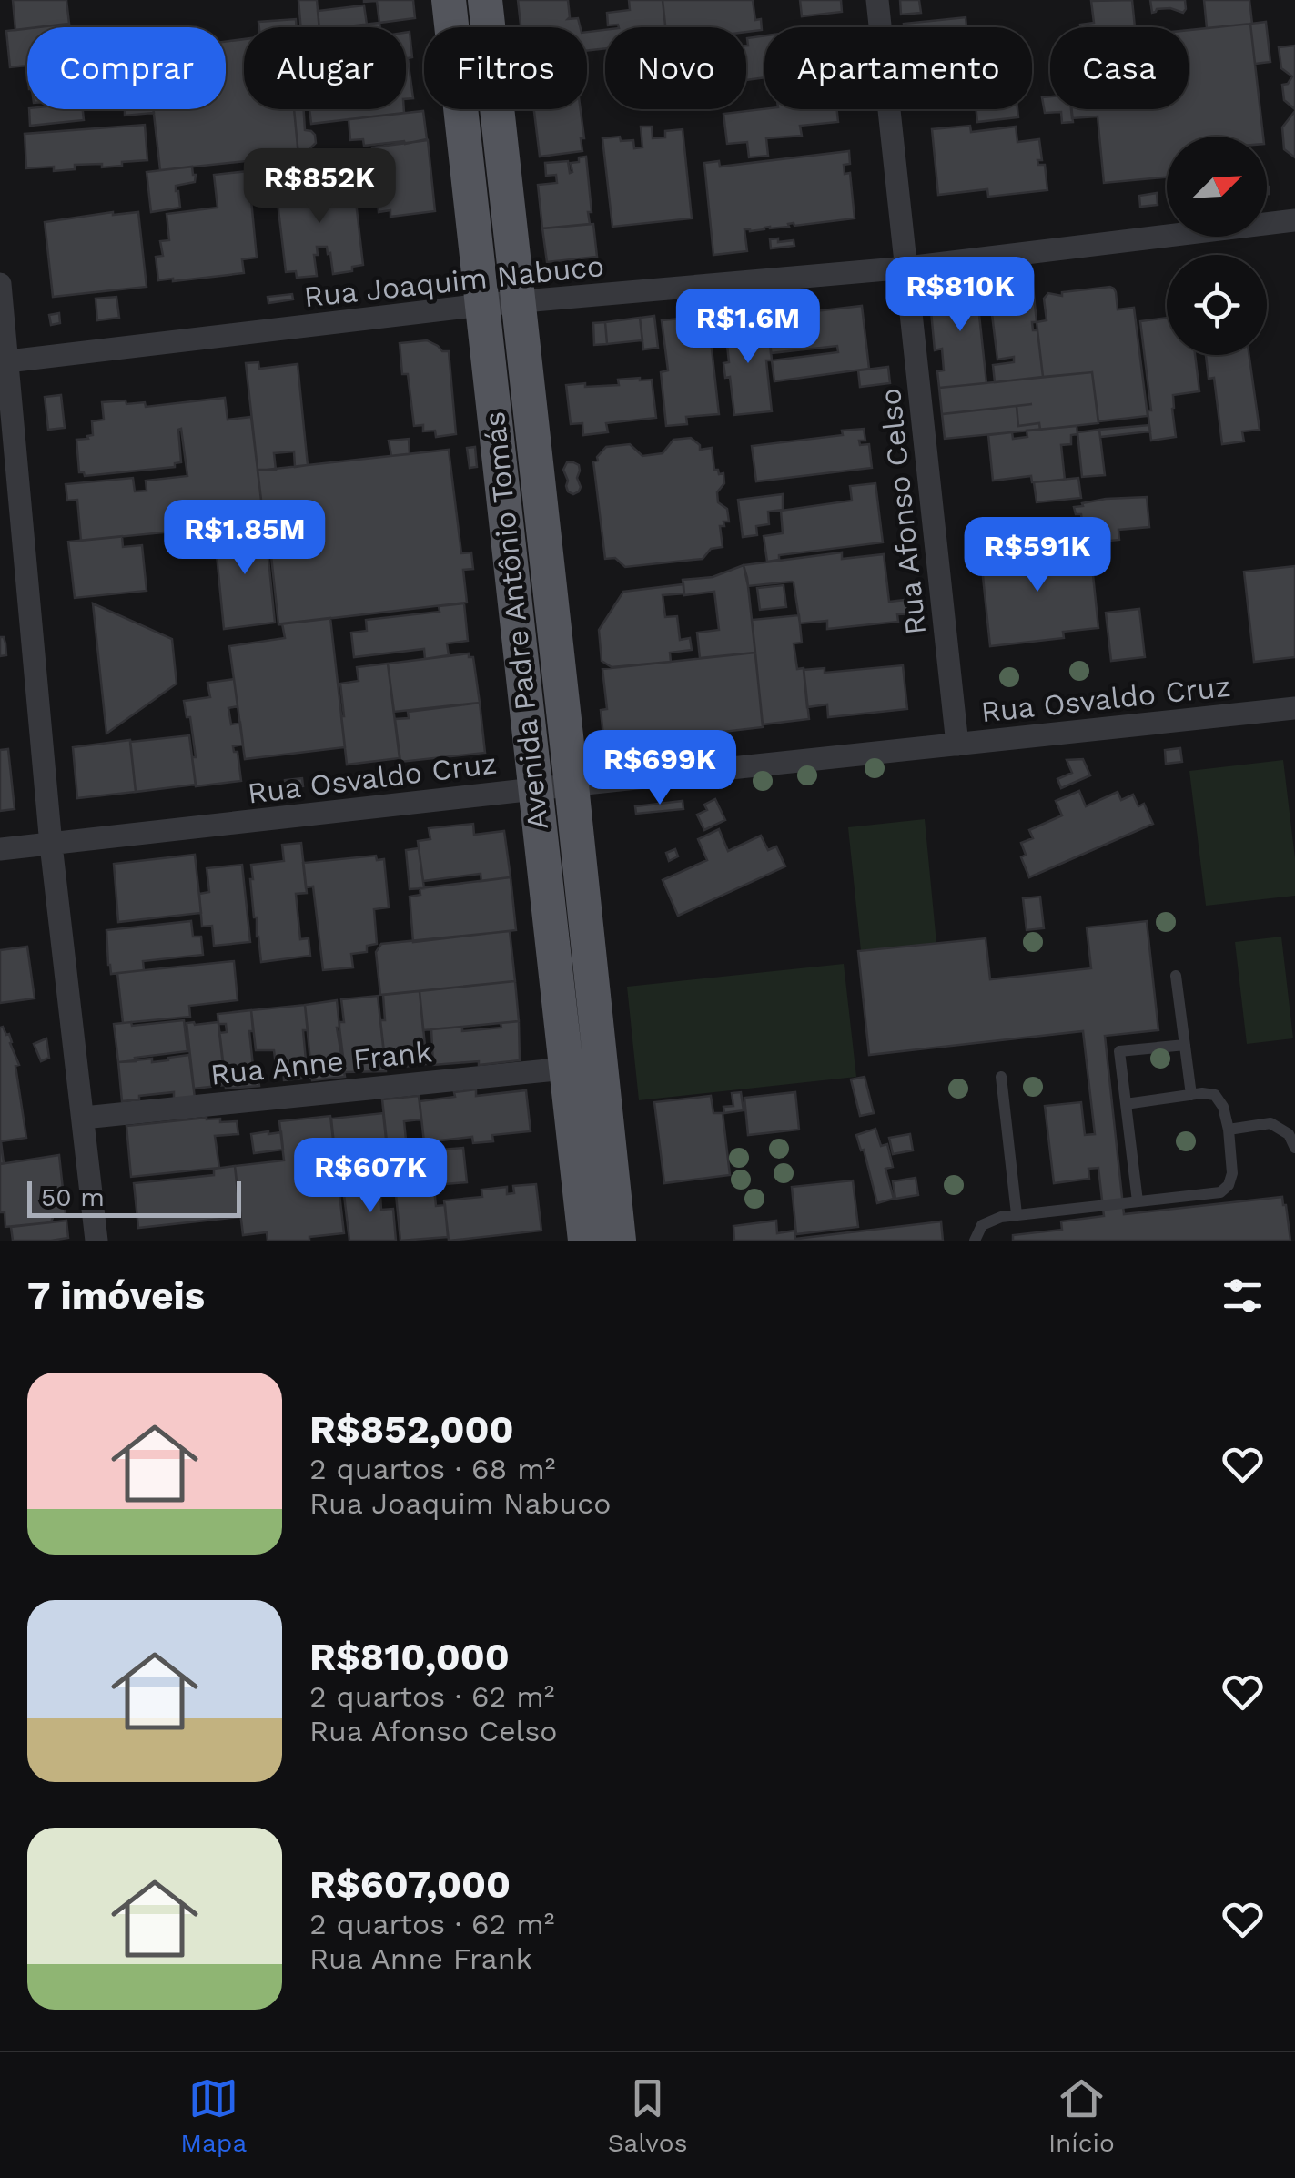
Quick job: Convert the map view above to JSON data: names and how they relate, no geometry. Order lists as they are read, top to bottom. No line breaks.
{"streets":{"main road":["Avenida Padre Antônio Tomás"],"street":["Rua Joaquim Nabuco","Rua Afonso Celso","Rua Osvaldo Cruz","Rua Anne Frank"]},"crossings":[["Rua Joaquim Nabuco","Rua Afonso Celso"],["Rua Joaquim Nabuco","Avenida Padre Antônio Tomás"],["Rua Afonso Celso","Rua Osvaldo Cruz"],["Avenida Padre Antônio Tomás","Rua Osvaldo Cruz"],["Avenida Padre Antônio Tomás","Rua Anne Frank"]],"scale_bar":"50 m","north":"top right","page":{"chip":["Comprar","Alugar","Filtros","Novo","Apartamento","Casa"],"price":["R$852K","R$810K","R$1.6M","R$1.85M","R$591K","R$699K","R$607K"],"scale":"50 m","heading":"7 imóveis","list":[{"name":"R$852,000","note":"2 quartos · 68 m² · Rua Joaquim Nabuco"},{"name":"R$810,000","note":"2 quartos · 62 m² · Rua Afonso Celso"},{"name":"R$607,000","note":"2 quartos · 62 m² · Rua Anne Frank"}],"tabs":["Mapa","Salvos","Início"]}}
